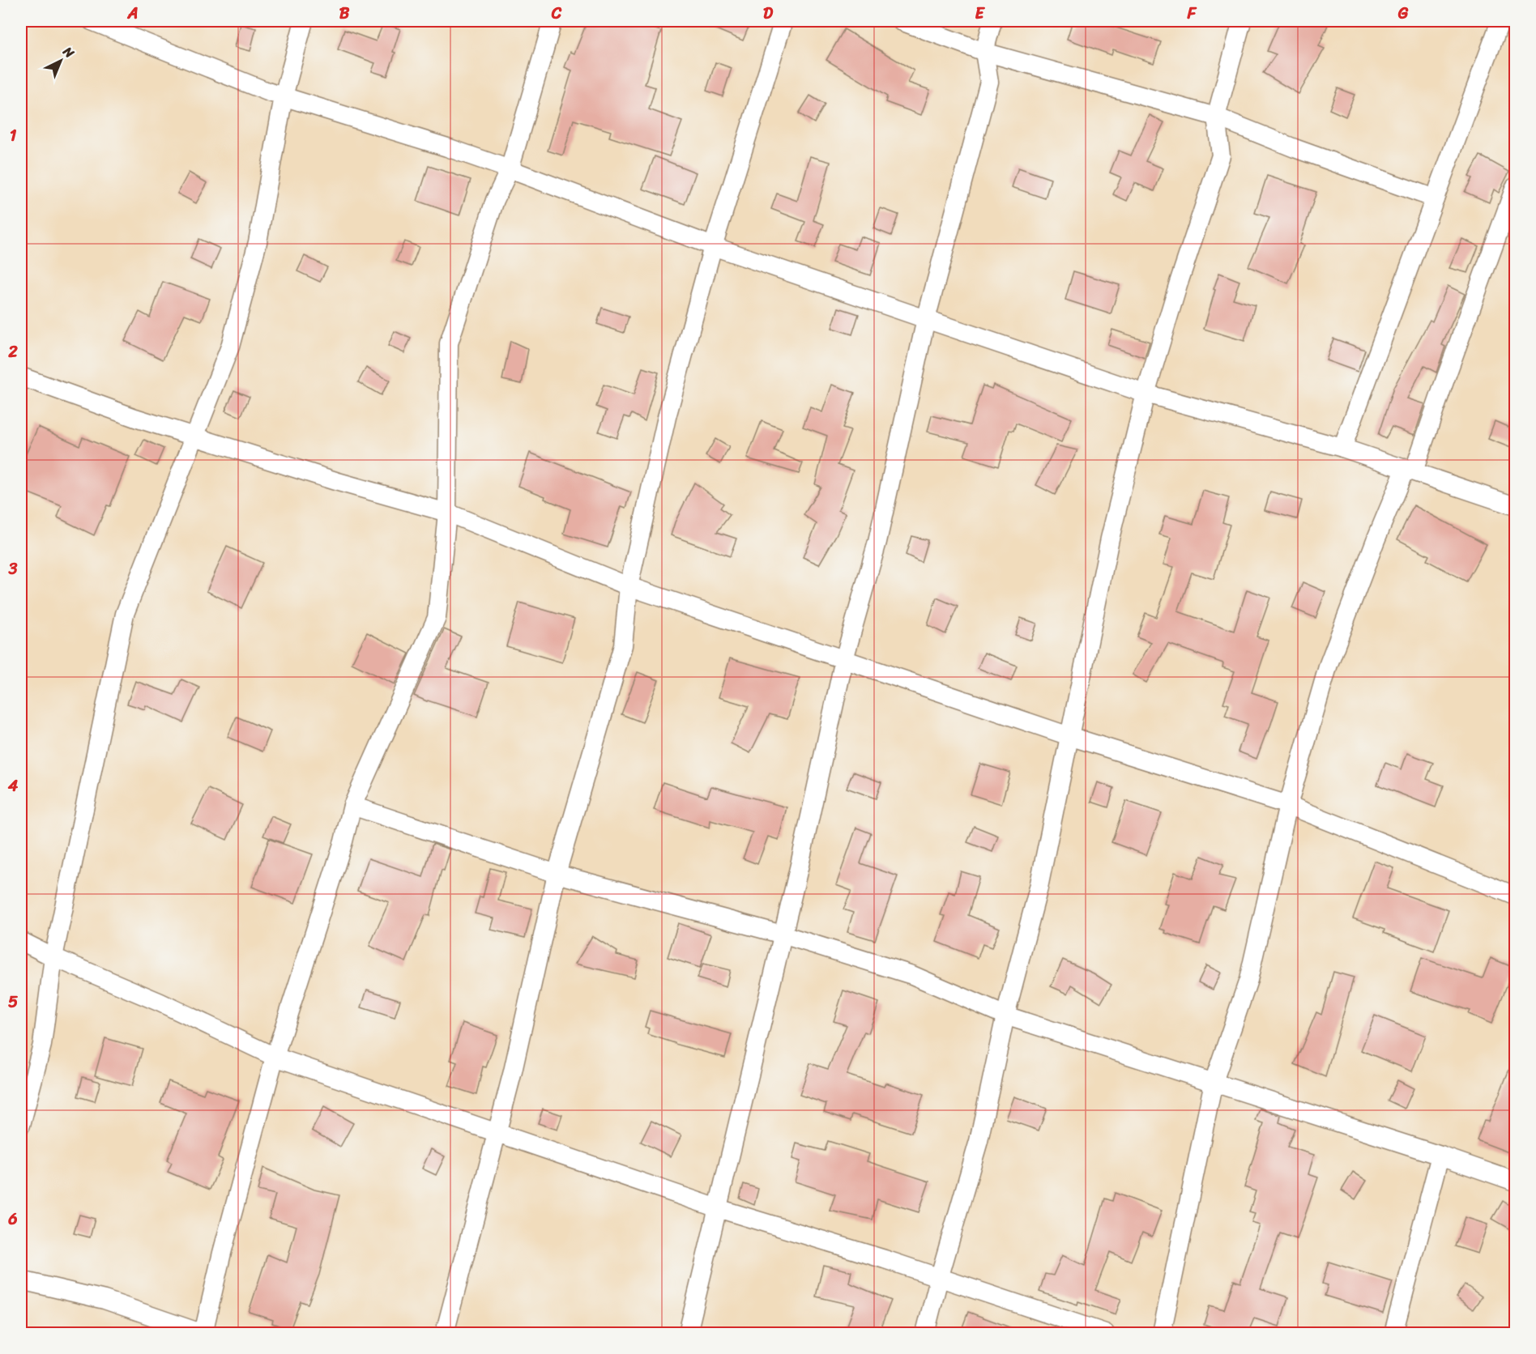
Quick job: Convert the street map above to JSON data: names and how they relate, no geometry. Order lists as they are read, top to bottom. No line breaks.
{"north":"top right","grid":{"columns":["A","B","C","D","E","F","G"],"rows":["1","2","3","4","5","6"]}}
